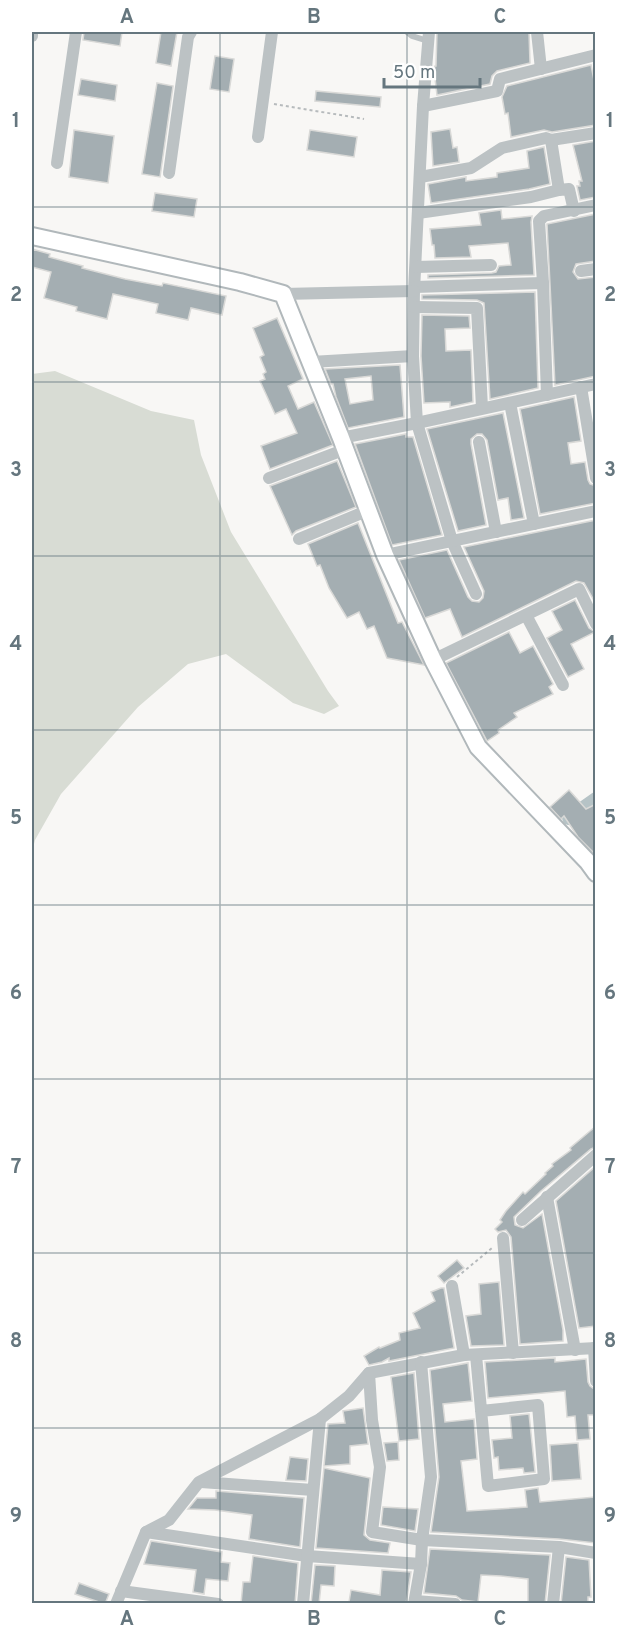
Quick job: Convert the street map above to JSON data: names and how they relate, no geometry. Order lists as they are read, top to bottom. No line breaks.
{"scale_bar":"50 m","grid":{"columns":["A","B","C"],"rows":["1","2","3","4","5","6","7","8","9"]}}
